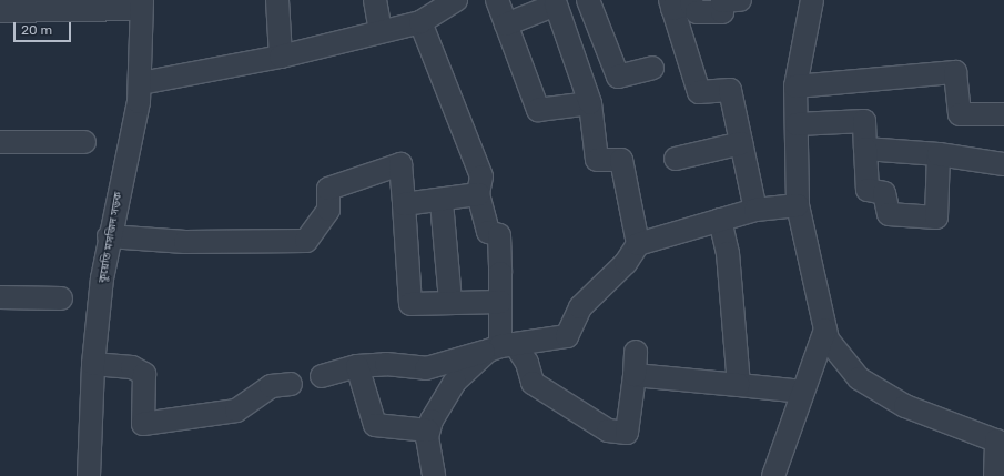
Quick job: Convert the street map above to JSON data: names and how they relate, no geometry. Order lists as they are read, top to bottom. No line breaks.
{"streets":{"street":["কুয়েতি মসজিদ সড়ক"]},"scale_bar":"20 m"}
